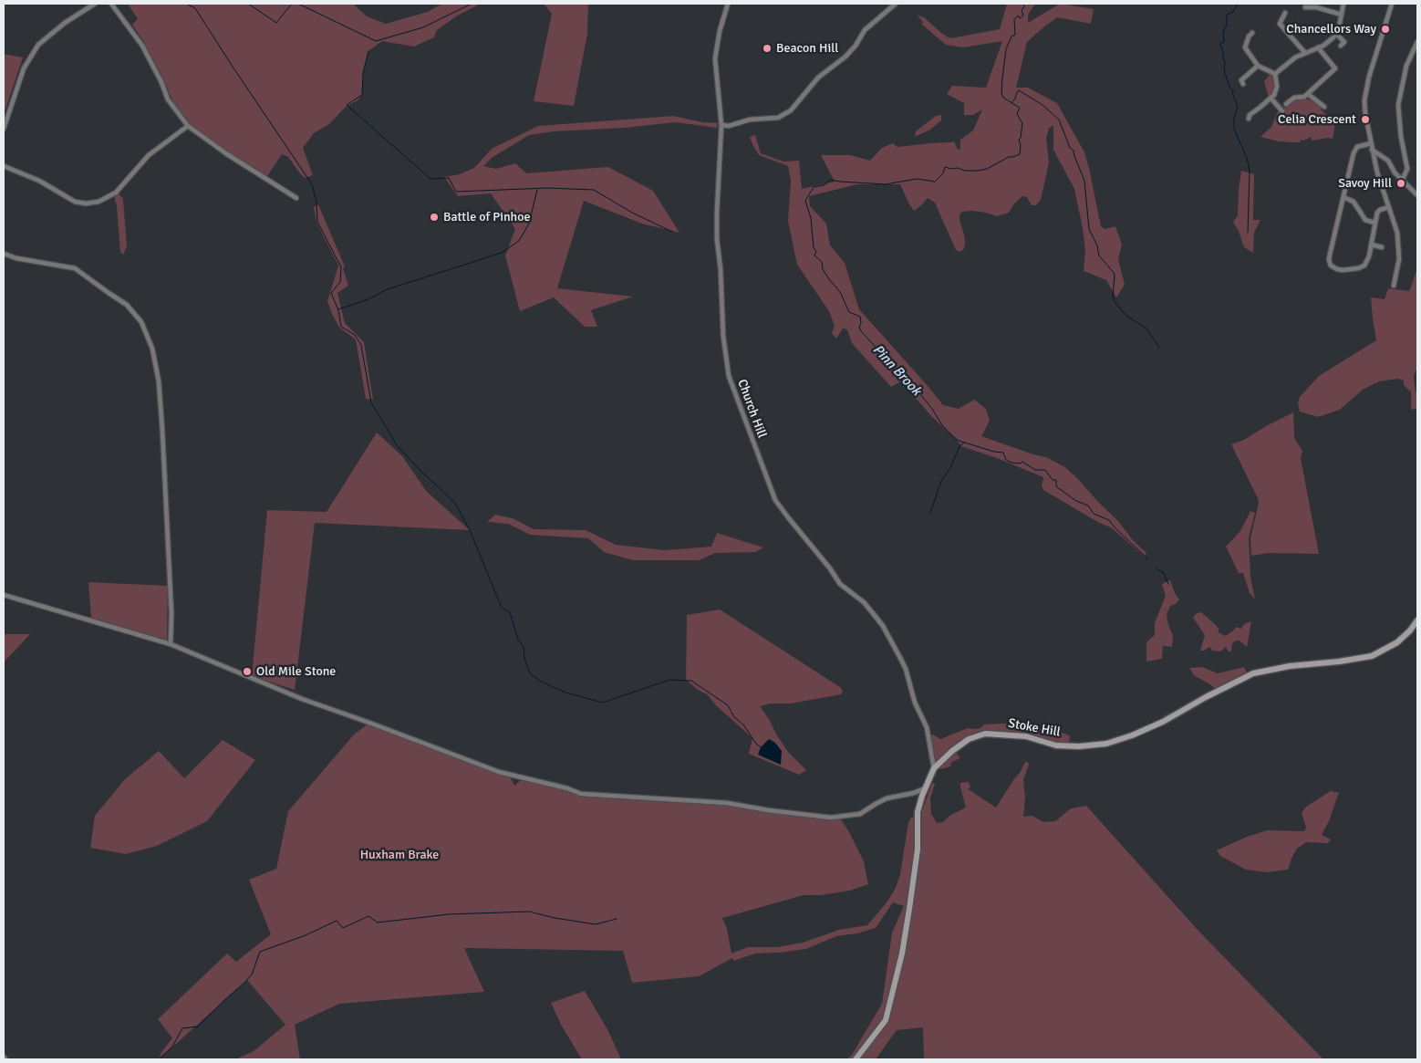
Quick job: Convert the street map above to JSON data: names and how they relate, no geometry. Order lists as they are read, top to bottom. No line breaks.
{"streets":{"street":["Church Hill","Stoke Hill"]},"crossings":[["Church Hill","Stoke Hill"]],"water":["Pinn Brook"],"parks":["Huxham Brake"],"places":["Chancellors Way","Beacon Hill","Celia Crescent","Savoy Hill","Battle of Pinhoe","Old Mile Stone"]}
